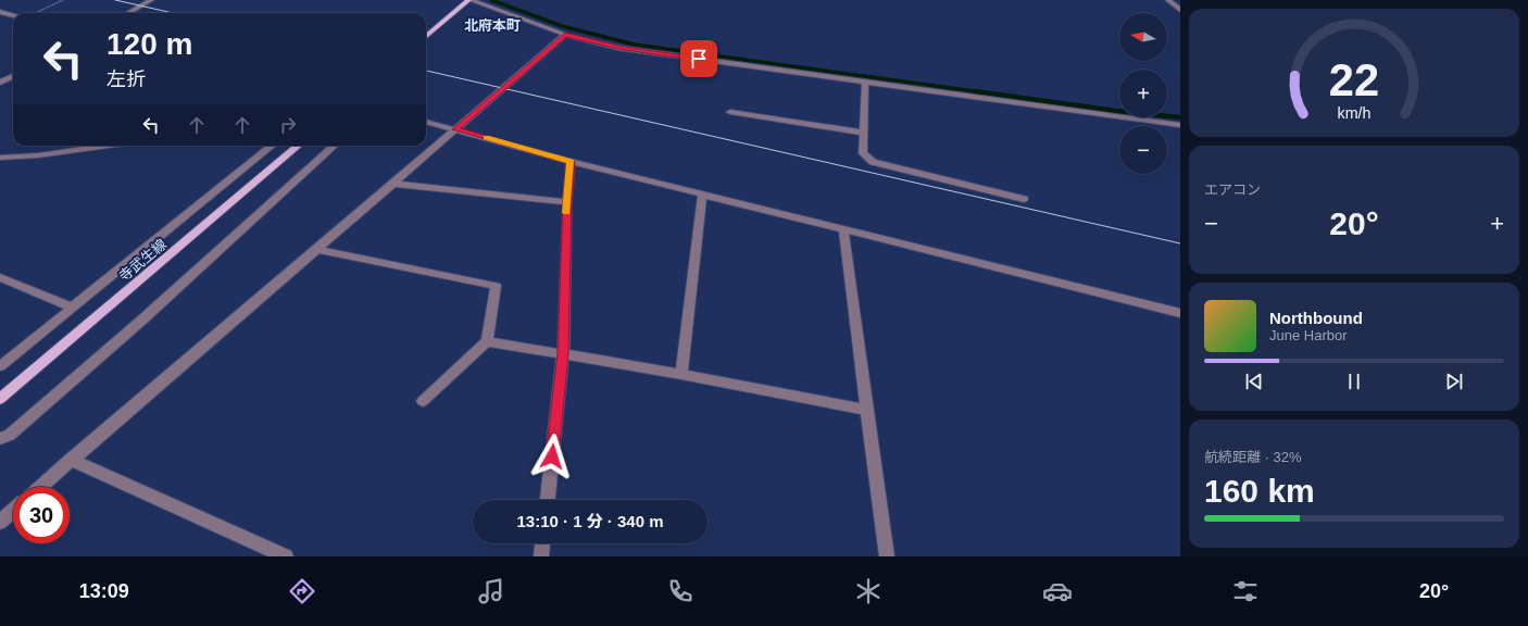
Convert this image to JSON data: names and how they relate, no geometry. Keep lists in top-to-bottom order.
{
  "streets": {
    "main road": ["寺武生線"]
  },
  "districts": ["北府本町"],
  "north": "left",
  "page": {
    "map_buttons": ["+", "−"],
    "turn": ["120 m", "左折"],
    "tile": [
      "エアコン",
      ["航続距離 · 32%", "160 km"]
    ],
    "heat": ["−", "20°", "+"],
    "song": ["Northbound", "June Harbor"],
    "limit": "30",
    "trip": "13:10 · 1 分 · 340 m",
    "tabs": ["13:09", "20°"],
    "gauge": ["22", "km/h"]
  }
}
